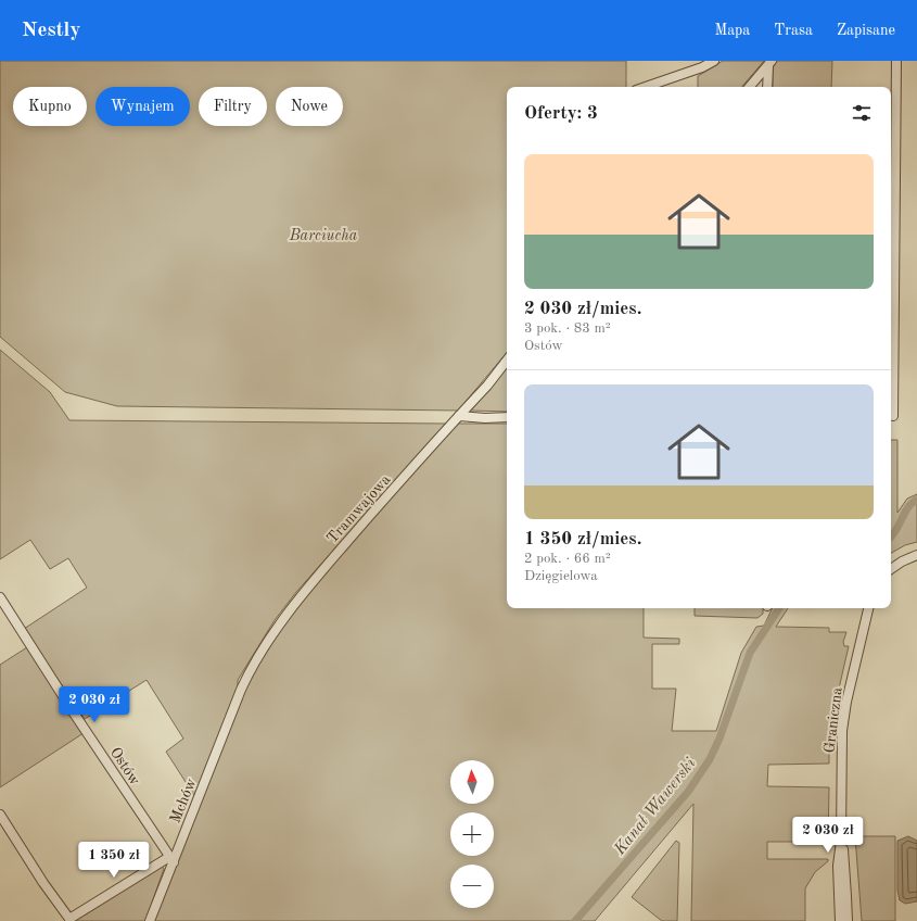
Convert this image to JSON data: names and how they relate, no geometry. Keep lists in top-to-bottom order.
{
  "streets": {
    "street": [
      "Tramwajowa",
      "Graniczna",
      "Ostów",
      "Mchów"
    ]
  },
  "crossings": [
    ["Tramwajowa", "Mchów"],
    ["Ostów", "Mchów"]
  ],
  "water": ["Kanał Wawerski"],
  "parks": ["Barciucha"],
  "north": "top",
  "page": {
    "header": "Nestly",
    "nav": ["Mapa", "Trasa", "Zapisane"],
    "chip": [
      "Kupno",
      "Wynajem",
      "Filtry",
      "Nowe"
    ],
    "heading": "Oferty: 3",
    "list": [
      {
        "name": "2 030 zł/mies.",
        "note": "3 pok. · 83 m² · Ostów"
      },
      {
        "name": "1 350 zł/mies.",
        "note": "2 pok. · 66 m² · Dzięgielowa"
      }
    ],
    "price": ["2 030 zł", "2 030 zł", "1 350 zł"],
    "map_buttons": ["+", "−"]
  }
}
